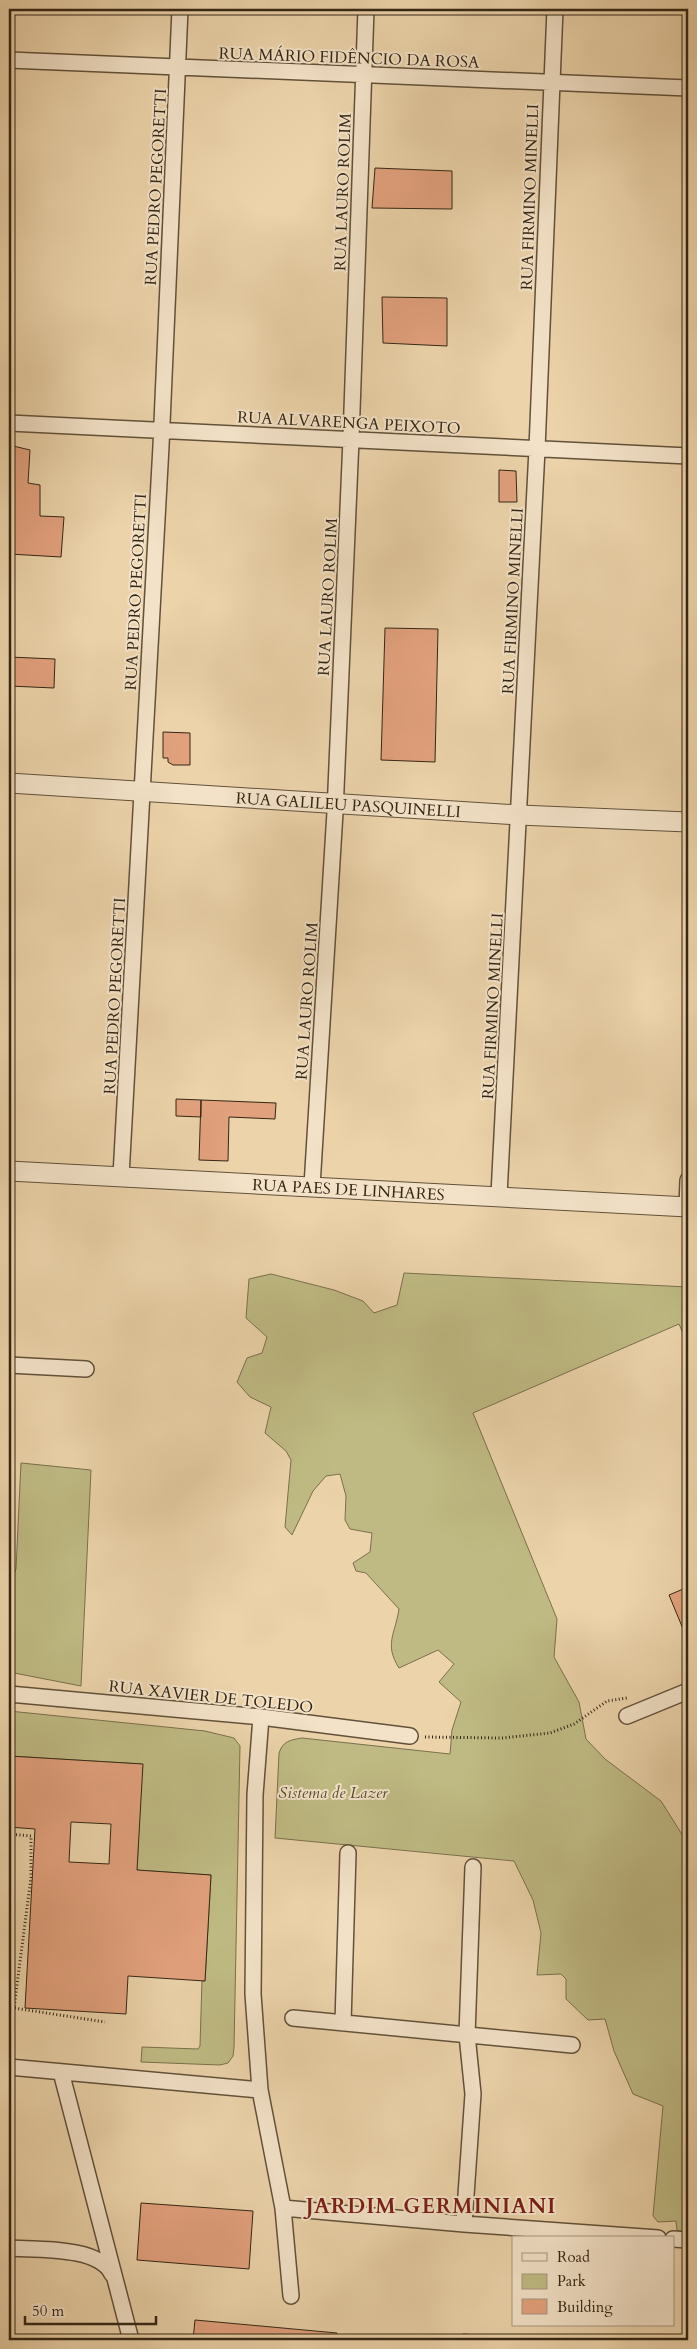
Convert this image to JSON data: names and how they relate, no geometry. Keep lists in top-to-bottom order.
{
  "streets": {
    "street": [
      "RUA MÁRIO FIDÊNCIO DA ROSA",
      "RUA PEDRO PEGORETTI",
      "RUA LAURO ROLIM",
      "RUA FIRMINO MINELLI",
      "RUA ALVARENGA PEIXOTO",
      "RUA GALILEU PASQUINELLI",
      "RUA PAES DE LINHARES",
      "RUA XAVIER DE TOLEDO"
    ]
  },
  "crossings": [
    ["RUA MÁRIO FIDÊNCIO DA ROSA", "RUA PEDRO PEGORETTI"],
    ["RUA MÁRIO FIDÊNCIO DA ROSA", "RUA LAURO ROLIM"],
    ["RUA MÁRIO FIDÊNCIO DA ROSA", "RUA FIRMINO MINELLI"],
    ["RUA PEDRO PEGORETTI", "RUA ALVARENGA PEIXOTO"],
    ["RUA PEDRO PEGORETTI", "RUA GALILEU PASQUINELLI"],
    ["RUA PEDRO PEGORETTI", "RUA PAES DE LINHARES"],
    ["RUA LAURO ROLIM", "RUA ALVARENGA PEIXOTO"],
    ["RUA LAURO ROLIM", "RUA GALILEU PASQUINELLI"],
    ["RUA LAURO ROLIM", "RUA PAES DE LINHARES"],
    ["RUA FIRMINO MINELLI", "RUA ALVARENGA PEIXOTO"],
    ["RUA FIRMINO MINELLI", "RUA GALILEU PASQUINELLI"],
    ["RUA FIRMINO MINELLI", "RUA PAES DE LINHARES"]
  ],
  "districts": ["JARDIM GERMINIANI"],
  "parks": ["Sistema de Lazer"],
  "legend": ["Road", "Park", "Building"],
  "scale_bar": "50 m"
}
